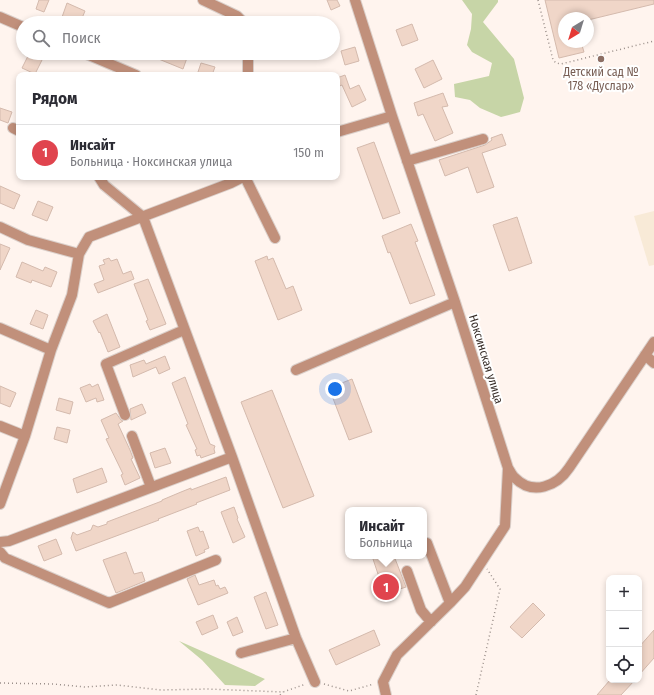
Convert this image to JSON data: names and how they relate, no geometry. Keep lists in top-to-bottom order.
{
  "streets": {
    "street": ["Ноксинская улица"]
  },
  "places": ["Детский сад № 178 «Дуслар»"],
  "north": "bottom left",
  "page": {
    "search": "Поиск",
    "heading": "Рядом",
    "list": [
      {
        "mark": "1",
        "name": "Инсайт",
        "note": "Больница · Ноксинская улица",
        "value": "150 m"
      }
    ],
    "popup": ["Инсайт", "Больница"],
    "pins": "1",
    "map_buttons": ["+", "−"]
  }
}
